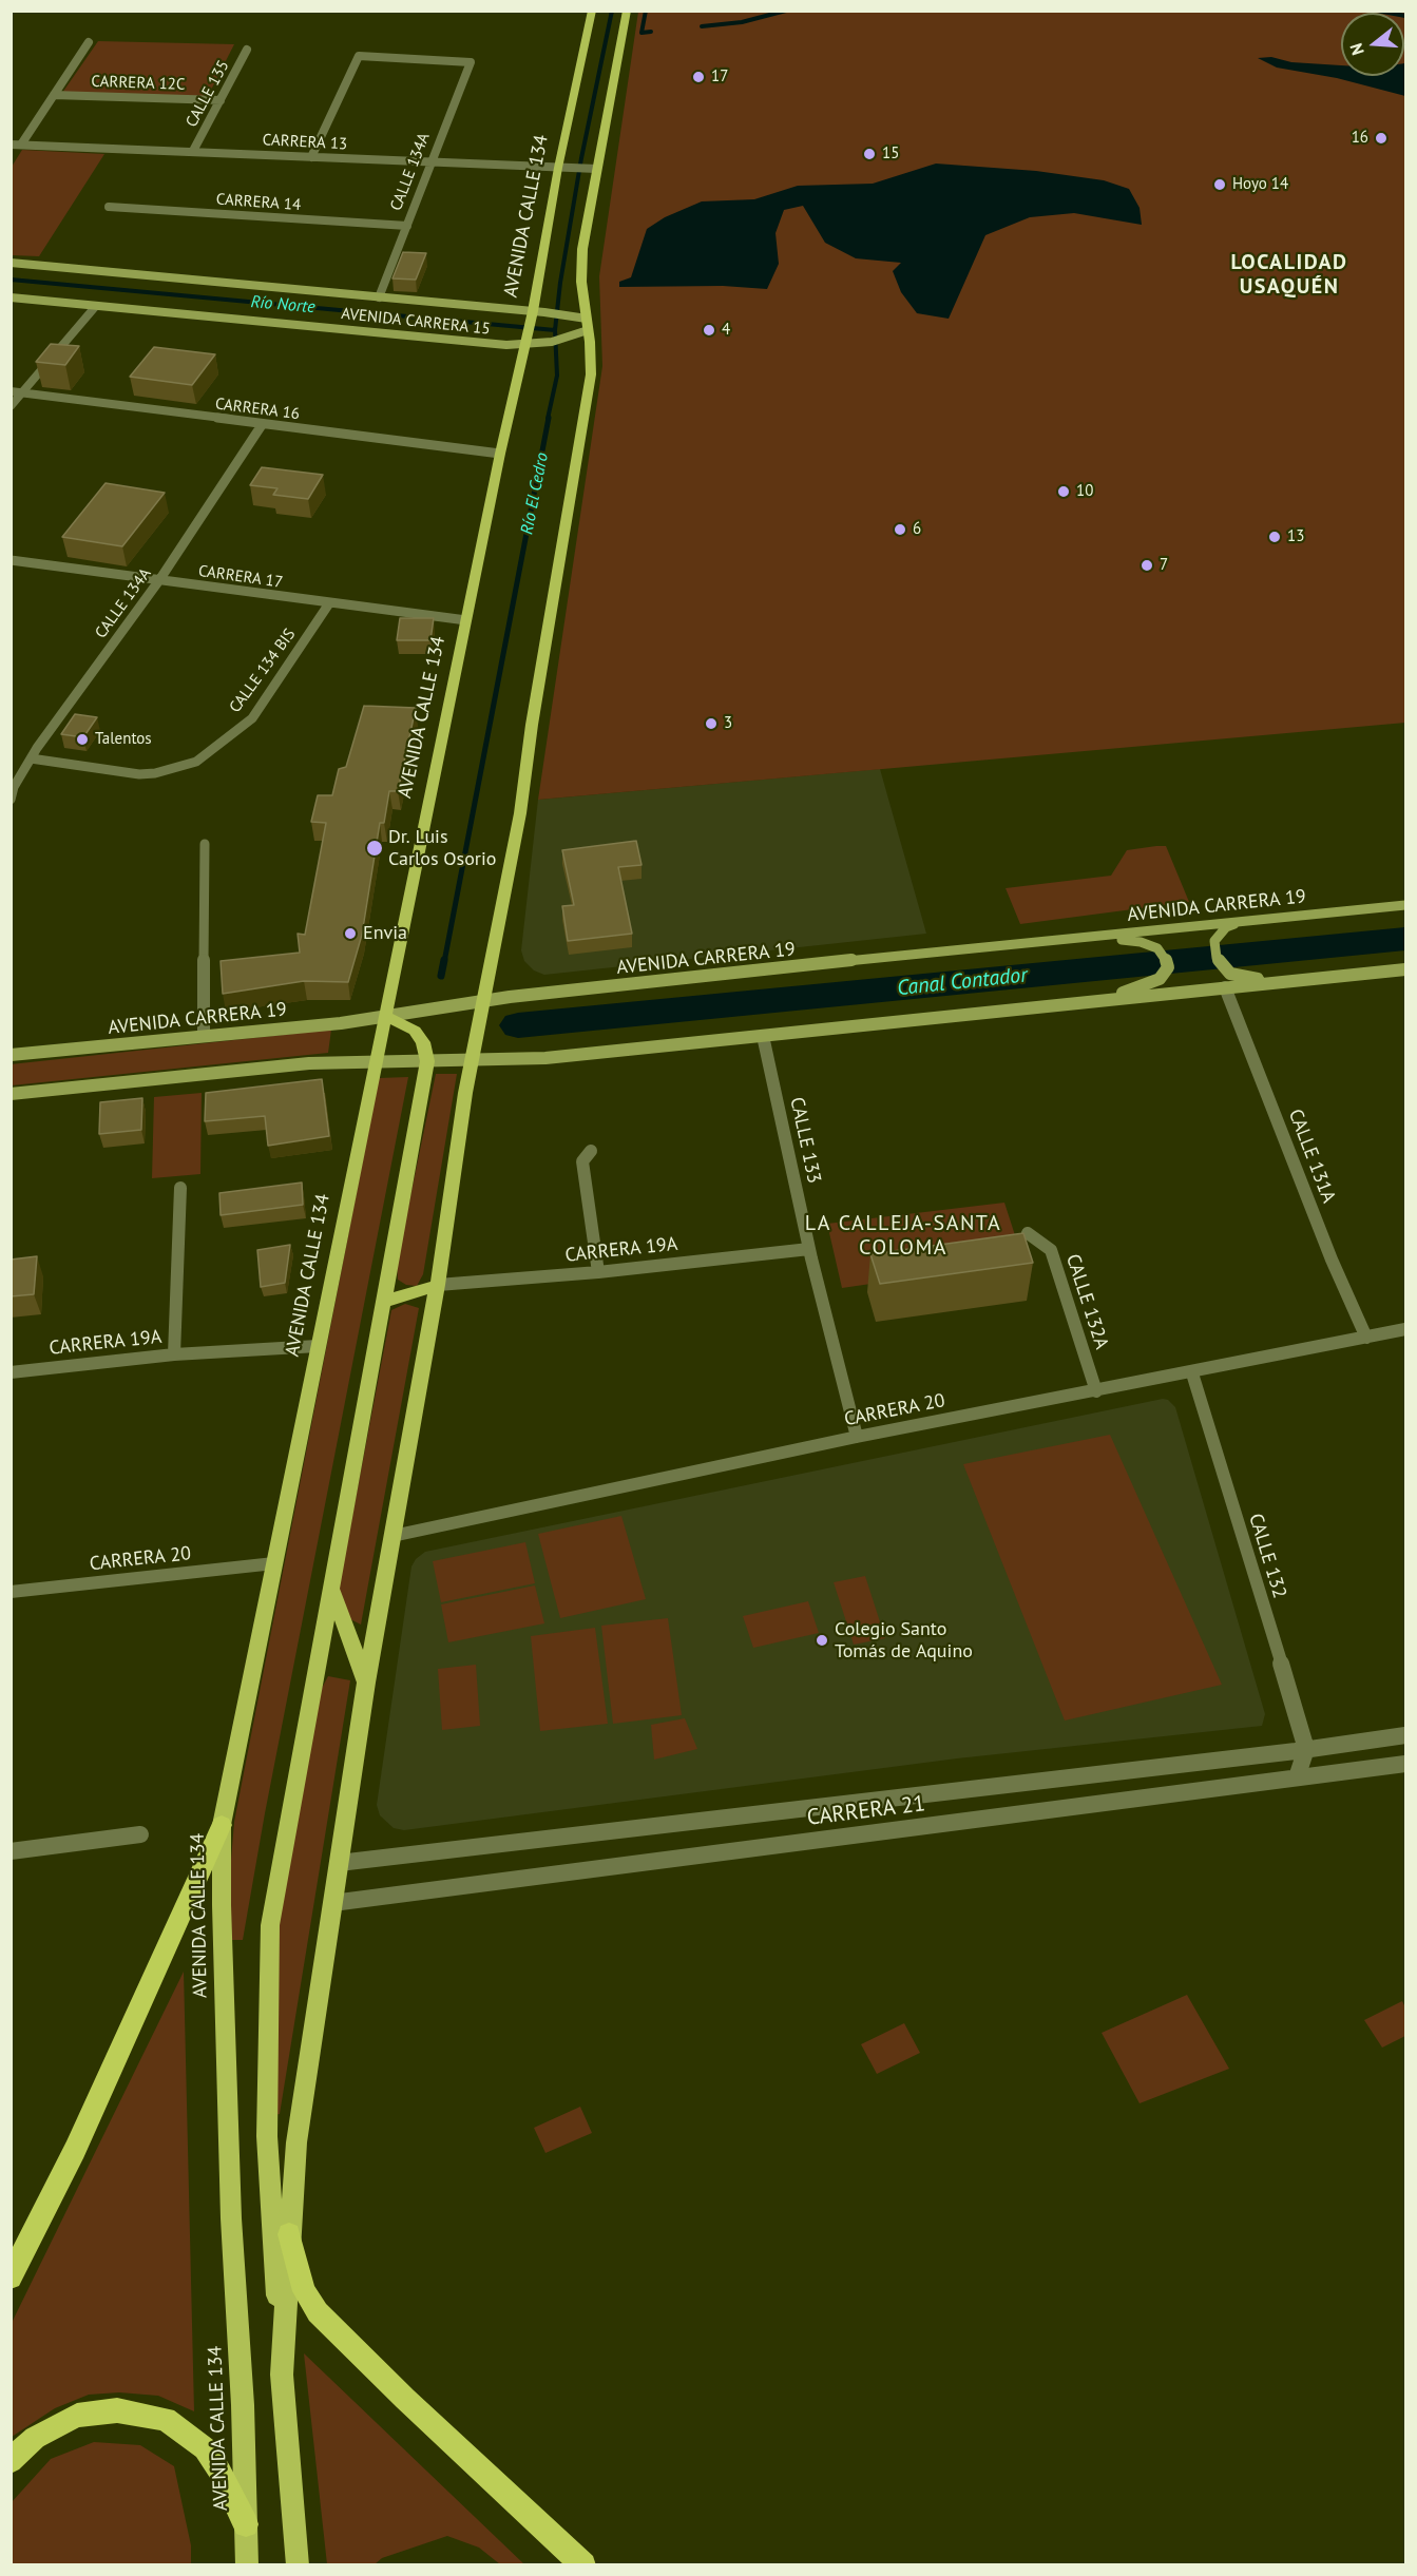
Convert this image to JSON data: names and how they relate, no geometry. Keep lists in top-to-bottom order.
{
  "streets": {
    "main road": ["AVENIDA CALLE 134", "AVENIDA CARRERA 15", "AVENIDA CARRERA 19"],
    "street": [
      "CARRERA 12C",
      "CALLE 135",
      "CARRERA 13",
      "CALLE 134A",
      "CARRERA 14",
      "CARRERA 16",
      "CARRERA 17",
      "CALLE 134 BIS",
      "CALLE 133",
      "CALLE 131A",
      "CARRERA 19A",
      "CALLE 132A",
      "CARRERA 20",
      "CALLE 132",
      "CARRERA 21"
    ]
  },
  "crossings": [
    ["CARRERA 12C", "CALLE 135"],
    ["CALLE 135", "CARRERA 13"],
    ["CARRERA 13", "CALLE 134A"],
    ["CARRERA 13", "AVENIDA CALLE 134"],
    ["CALLE 134A", "CARRERA 14"],
    ["CALLE 134A", "AVENIDA CARRERA 15"],
    ["CALLE 134A", "CARRERA 16"],
    ["CALLE 134A", "CARRERA 17"],
    ["CALLE 134A", "CALLE 134 BIS"],
    ["AVENIDA CALLE 134", "AVENIDA CARRERA 15"],
    ["AVENIDA CALLE 134", "CARRERA 16"],
    ["AVENIDA CALLE 134", "CARRERA 17"],
    ["AVENIDA CALLE 134", "AVENIDA CARRERA 19"],
    ["AVENIDA CALLE 134", "CARRERA 19A"],
    ["AVENIDA CALLE 134", "CARRERA 20"],
    ["CARRERA 17", "CALLE 134 BIS"],
    ["CALLE 133", "CARRERA 19A"],
    ["CALLE 133", "CARRERA 20"],
    ["CALLE 131A", "CARRERA 20"],
    ["CALLE 132A", "CARRERA 20"],
    ["CARRERA 20", "CALLE 132"],
    ["CALLE 132", "CARRERA 21"]
  ],
  "districts": ["LOCALIDAD USAQUÉN", "LA CALLEJA-SANTA COLOMA"],
  "water": ["Río Norte", "Río El Cedro", "Canal Contador"],
  "places": [
    "17",
    "16",
    "15",
    "Hoyo 14",
    "4",
    "10",
    "6",
    "13",
    "7",
    "3",
    "Talentos",
    "Dr. Luis Carlos Osorio",
    "Envia",
    "Colegio Santo Tomás de Aquino"
  ],
  "north": "left"
}
